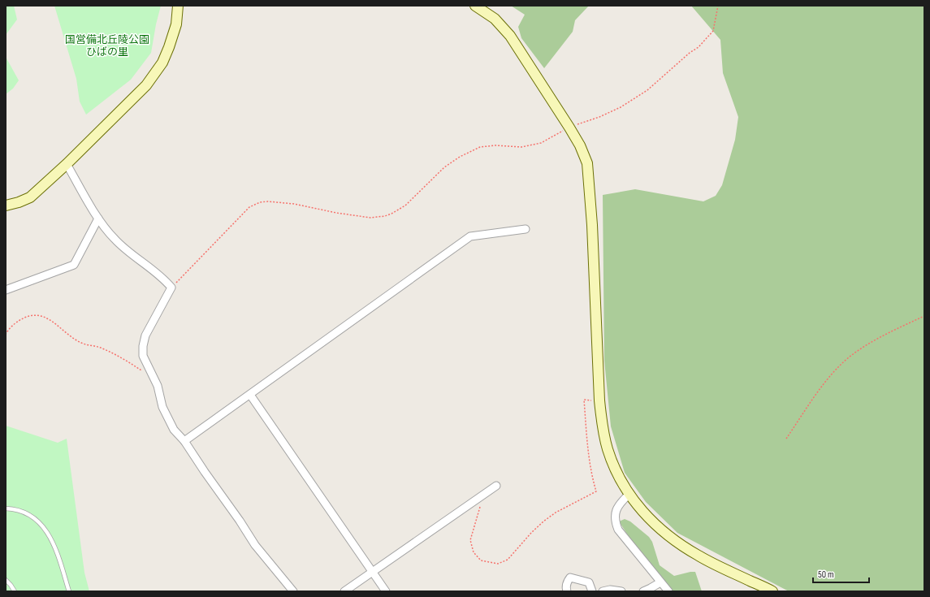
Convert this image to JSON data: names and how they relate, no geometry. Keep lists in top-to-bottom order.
{
  "parks": ["国営備北丘陵公園 ひばの里"],
  "scale_bar": "50 m"
}
